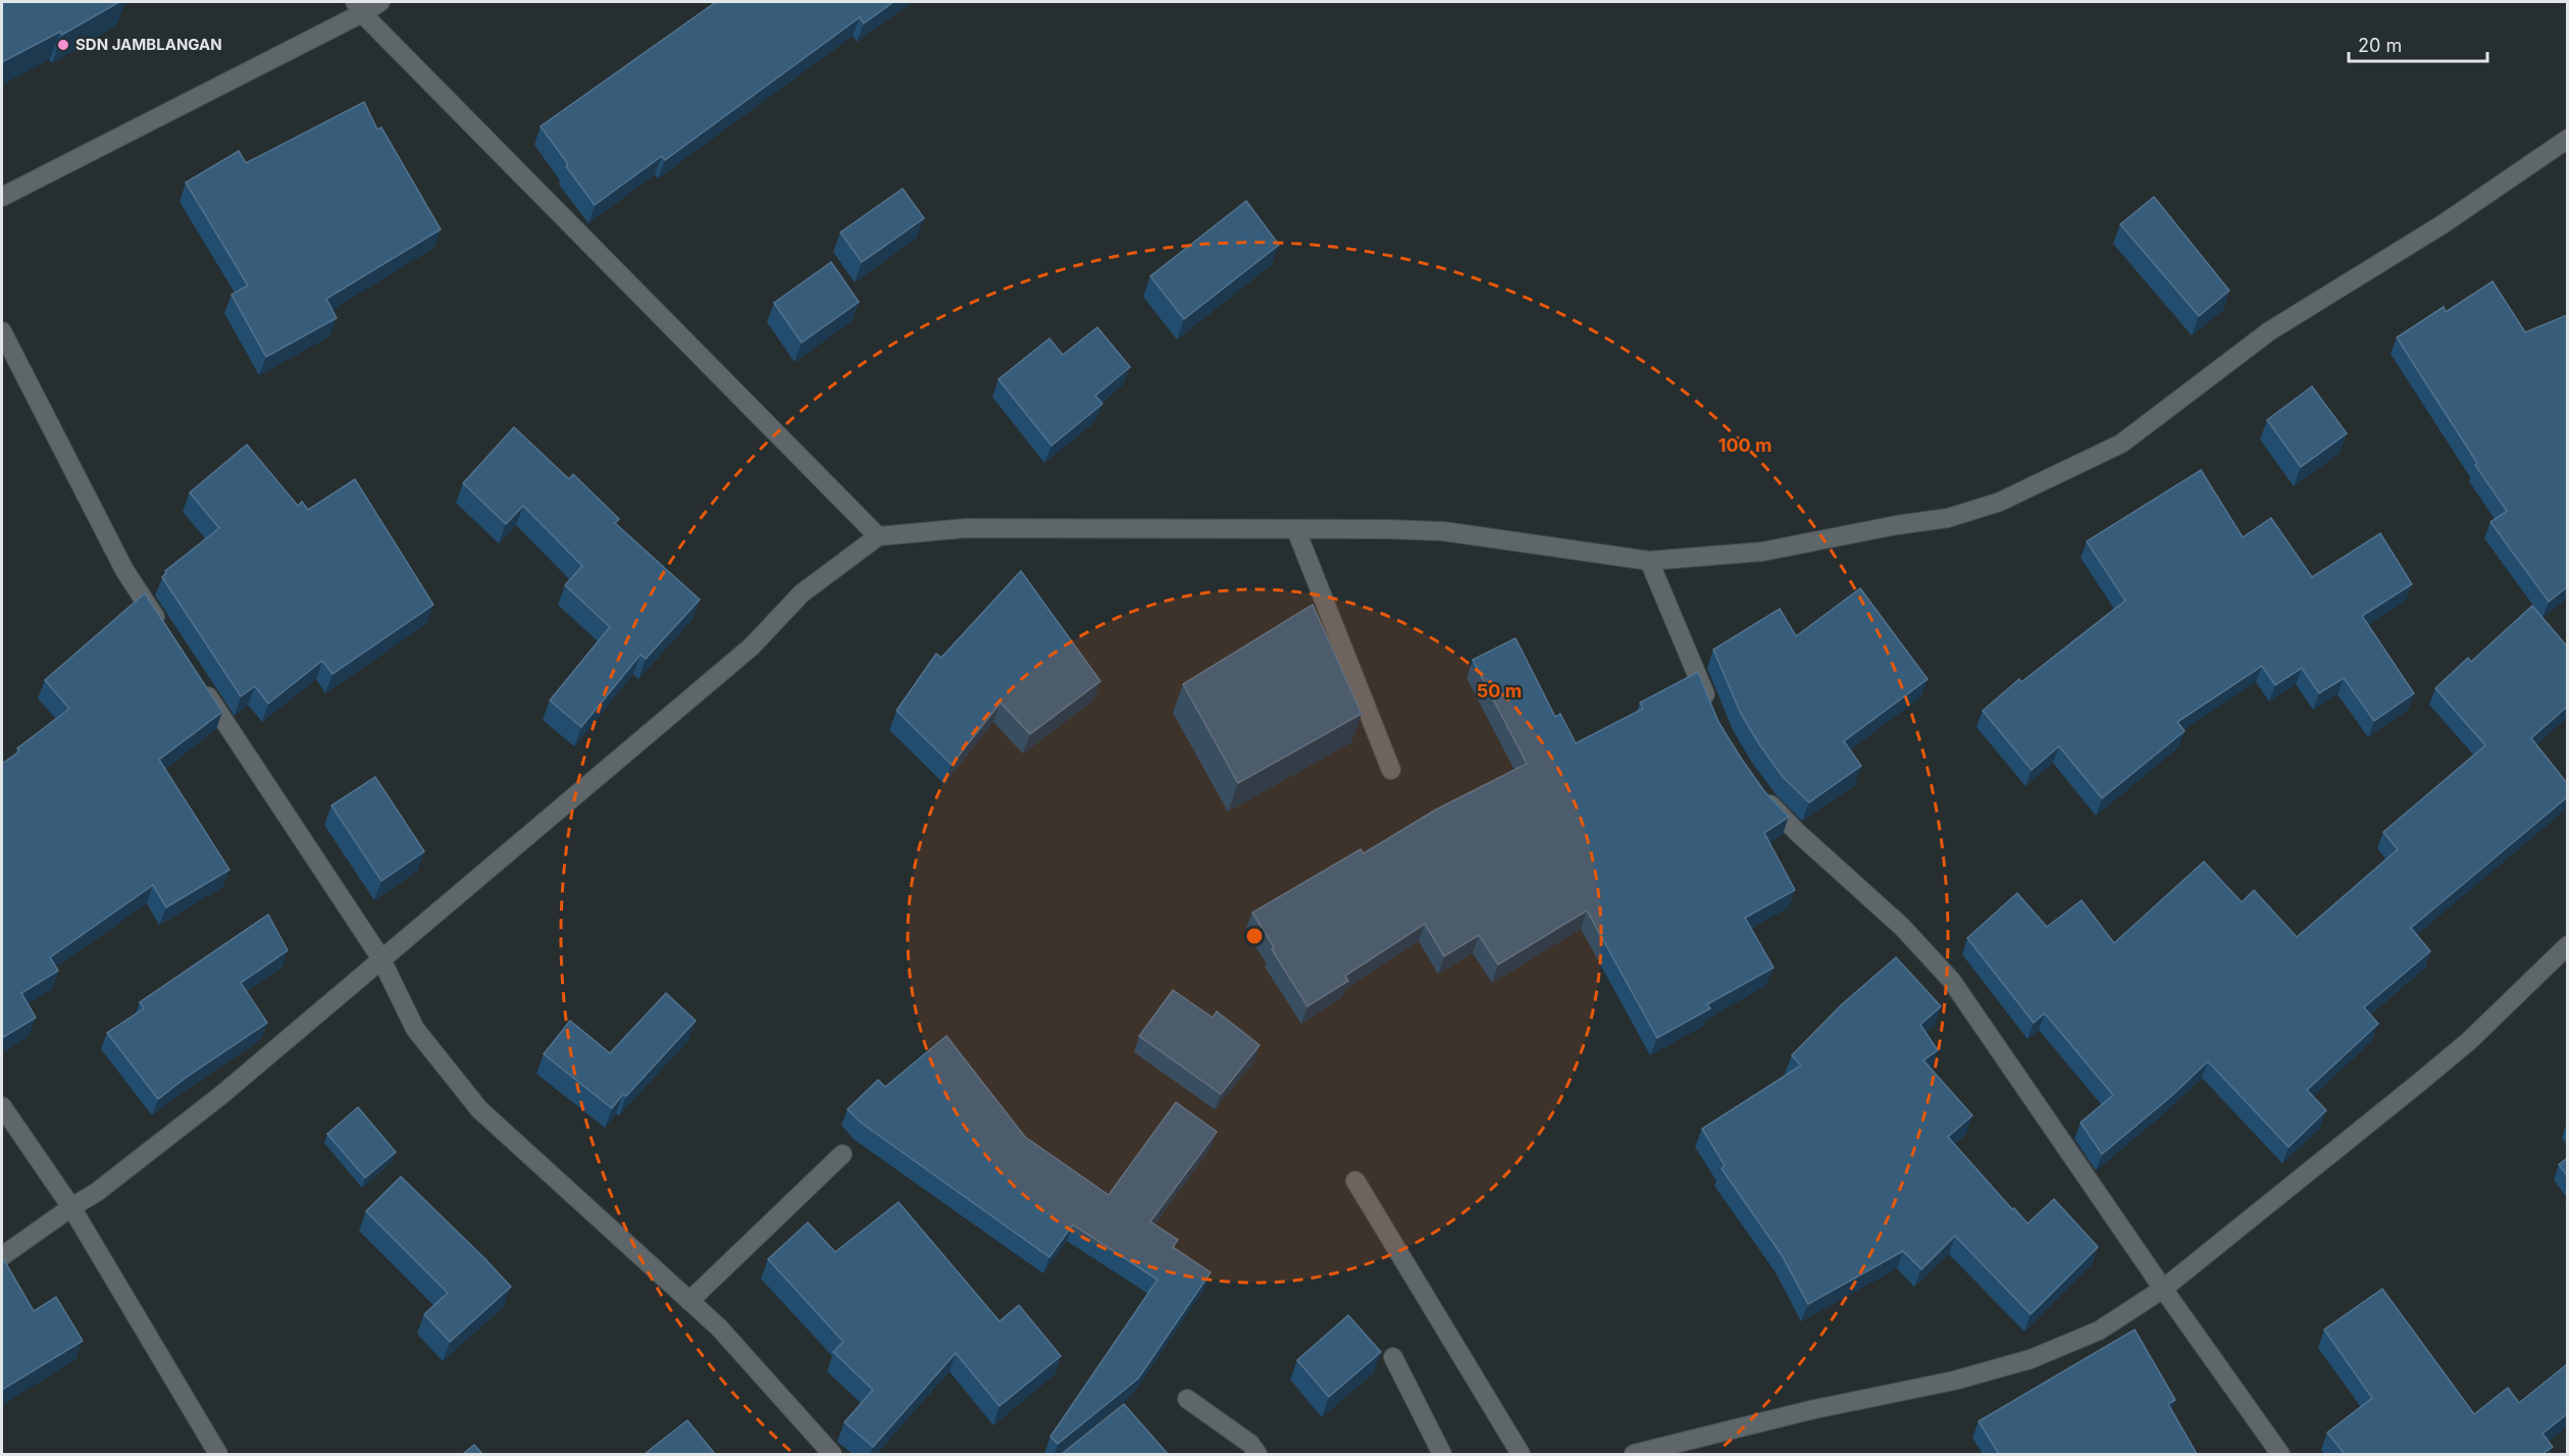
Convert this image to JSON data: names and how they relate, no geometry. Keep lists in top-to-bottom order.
{
  "places": ["SDN JAMBLANGAN"],
  "scale_bar": "20 m",
  "rings": ["100 m", "50 m"]
}
